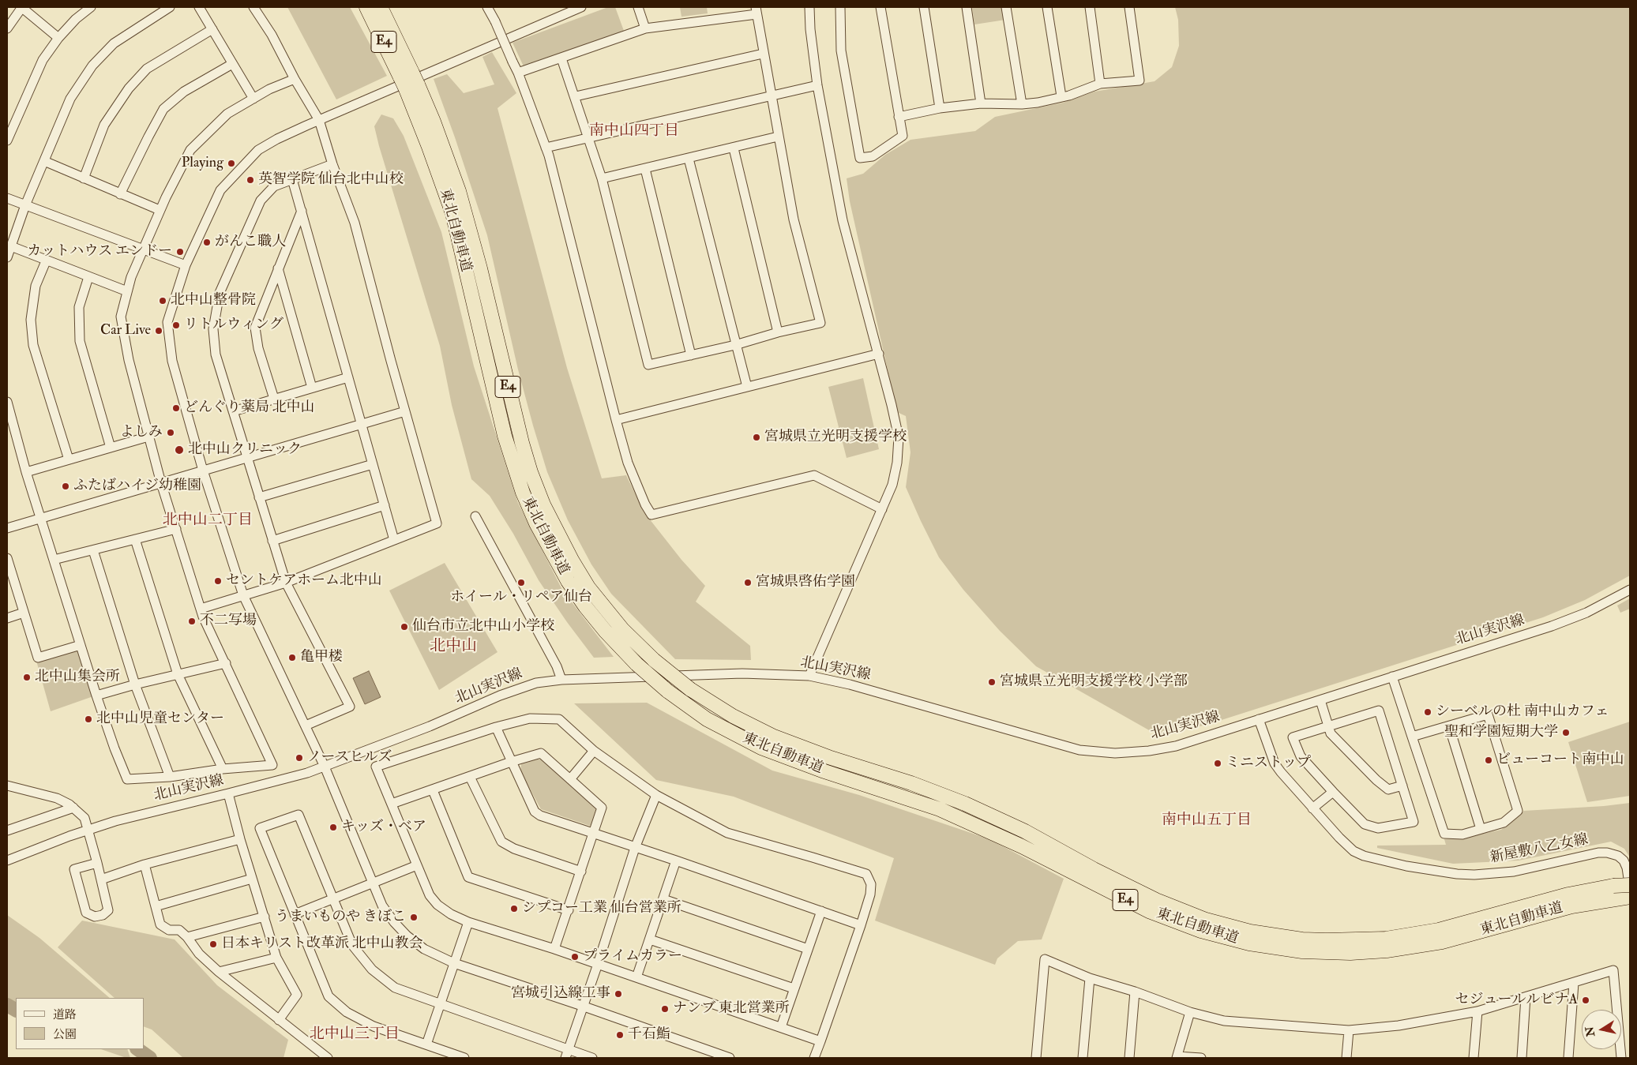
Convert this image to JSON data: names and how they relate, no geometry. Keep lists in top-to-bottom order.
{
  "streets": {
    "highway": ["E4", "東北自動車道"],
    "street": ["北山実沢線", "新屋敷八乙女線"]
  },
  "crossings": [
    ["東北自動車道", "新屋敷八乙女線"],
    ["北山実沢線", "新屋敷八乙女線"]
  ],
  "districts": [
    "南中山四丁目",
    "北中山二丁目",
    "北中山",
    "南中山五丁目",
    "北中山三丁目"
  ],
  "places": [
    "Playing",
    "英智学院 仙台北中山校",
    "がんこ職人",
    "カットハウス エンドー",
    "北中山整骨院",
    "リトルウィング",
    "Car Live",
    "どんぐり薬局 北中山",
    "よしみ",
    "宮城県立光明支援学校",
    "北中山クリニック",
    "ふたばハイジ幼稚園",
    "セントケアホーム北中山",
    "ホイール・リペア仙台",
    "宮城県啓佑学園",
    "不二写場",
    "仙台市立北中山小学校",
    "亀甲楼",
    "北中山集会所",
    "宮城県立光明支援学校 小学部",
    "シーベルの杜 南中山カフェ",
    "北中山児童センター",
    "聖和学園短期大学",
    "ノースヒルズ",
    "ビューコート南中山",
    "ミニストップ",
    "キッズ・ベア",
    "シプコー工業 仙台営業所",
    "うまいものや きぼこ",
    "日本キリスト改革派 北中山教会",
    "プライムカラー",
    "宮城引込線工事",
    "セジュールルビナA",
    "ナンブ 東北営業所",
    "千石鮨"
  ],
  "legend": ["道路", "公園"],
  "north": "left"
}
